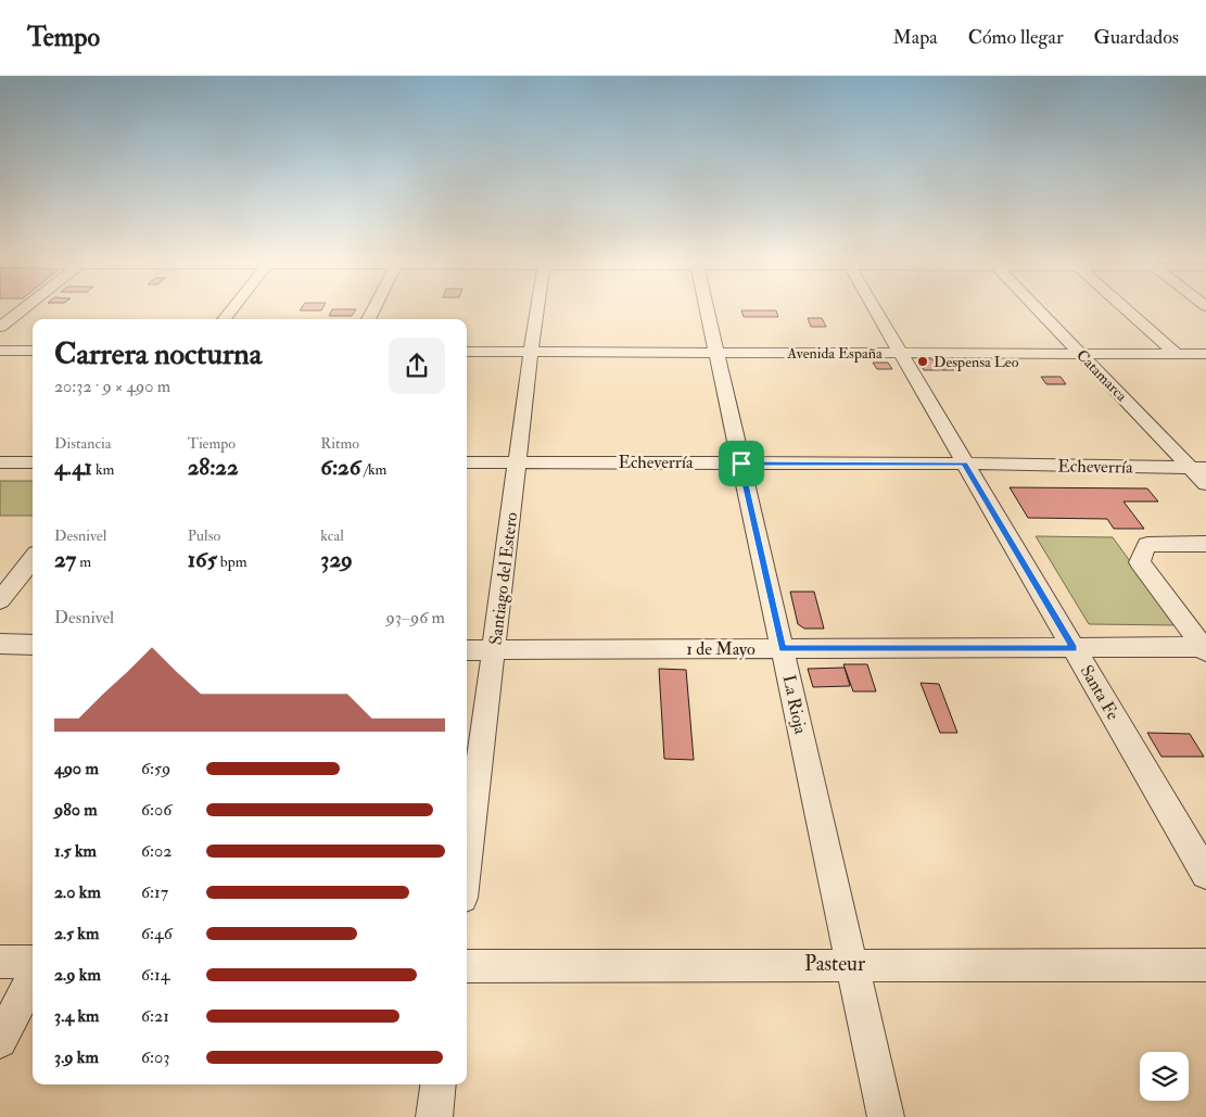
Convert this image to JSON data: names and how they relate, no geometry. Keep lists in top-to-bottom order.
{
  "streets": {
    "street": [
      "Avenida España",
      "Catamarca",
      "Echeverría",
      "Santiago del Estero",
      "1 de Mayo",
      "Santa Fe",
      "La Rioja",
      "Pasteur"
    ]
  },
  "crossings": [
    ["Avenida España", "Catamarca"],
    ["Avenida España", "Santiago del Estero"],
    ["Avenida España", "Santa Fe"],
    ["Avenida España", "La Rioja"],
    ["Catamarca", "Echeverría"],
    ["Echeverría", "Santiago del Estero"],
    ["Echeverría", "Santa Fe"],
    ["Echeverría", "La Rioja"],
    ["Santiago del Estero", "1 de Mayo"],
    ["1 de Mayo", "Santa Fe"],
    ["1 de Mayo", "La Rioja"],
    ["La Rioja", "Pasteur"]
  ],
  "places": ["Despensa Leo"],
  "page": {
    "header": "Tempo",
    "nav": ["Mapa", "Cómo llegar", "Guardados"],
    "heading": ["Carrera nocturna", "20:32 · 9 × 490 m"],
    "stats": [
      ["Distancia", "4.41 km"],
      ["Tiempo", "28:22"],
      ["Ritmo", "6:26 /km"],
      ["Desnivel", "27 m"],
      ["Pulso", "165 bpm"],
      ["kcal", "329"]
    ],
    "chart": ["Desnivel", "93–96 m"],
    "list": [
      {
        "name": "490 m",
        "note": "6:59"
      },
      {
        "name": "980 m",
        "note": "6:06"
      },
      {
        "name": "1.5 km",
        "note": "6:02"
      },
      {
        "name": "2.0 km",
        "note": "6:17"
      },
      {
        "name": "2.5 km",
        "note": "6:46"
      },
      {
        "name": "2.9 km",
        "note": "6:14"
      },
      {
        "name": "3.4 km",
        "note": "6:21"
      },
      {
        "name": "3.9 km",
        "note": "6:03"
      }
    ]
  }
}
